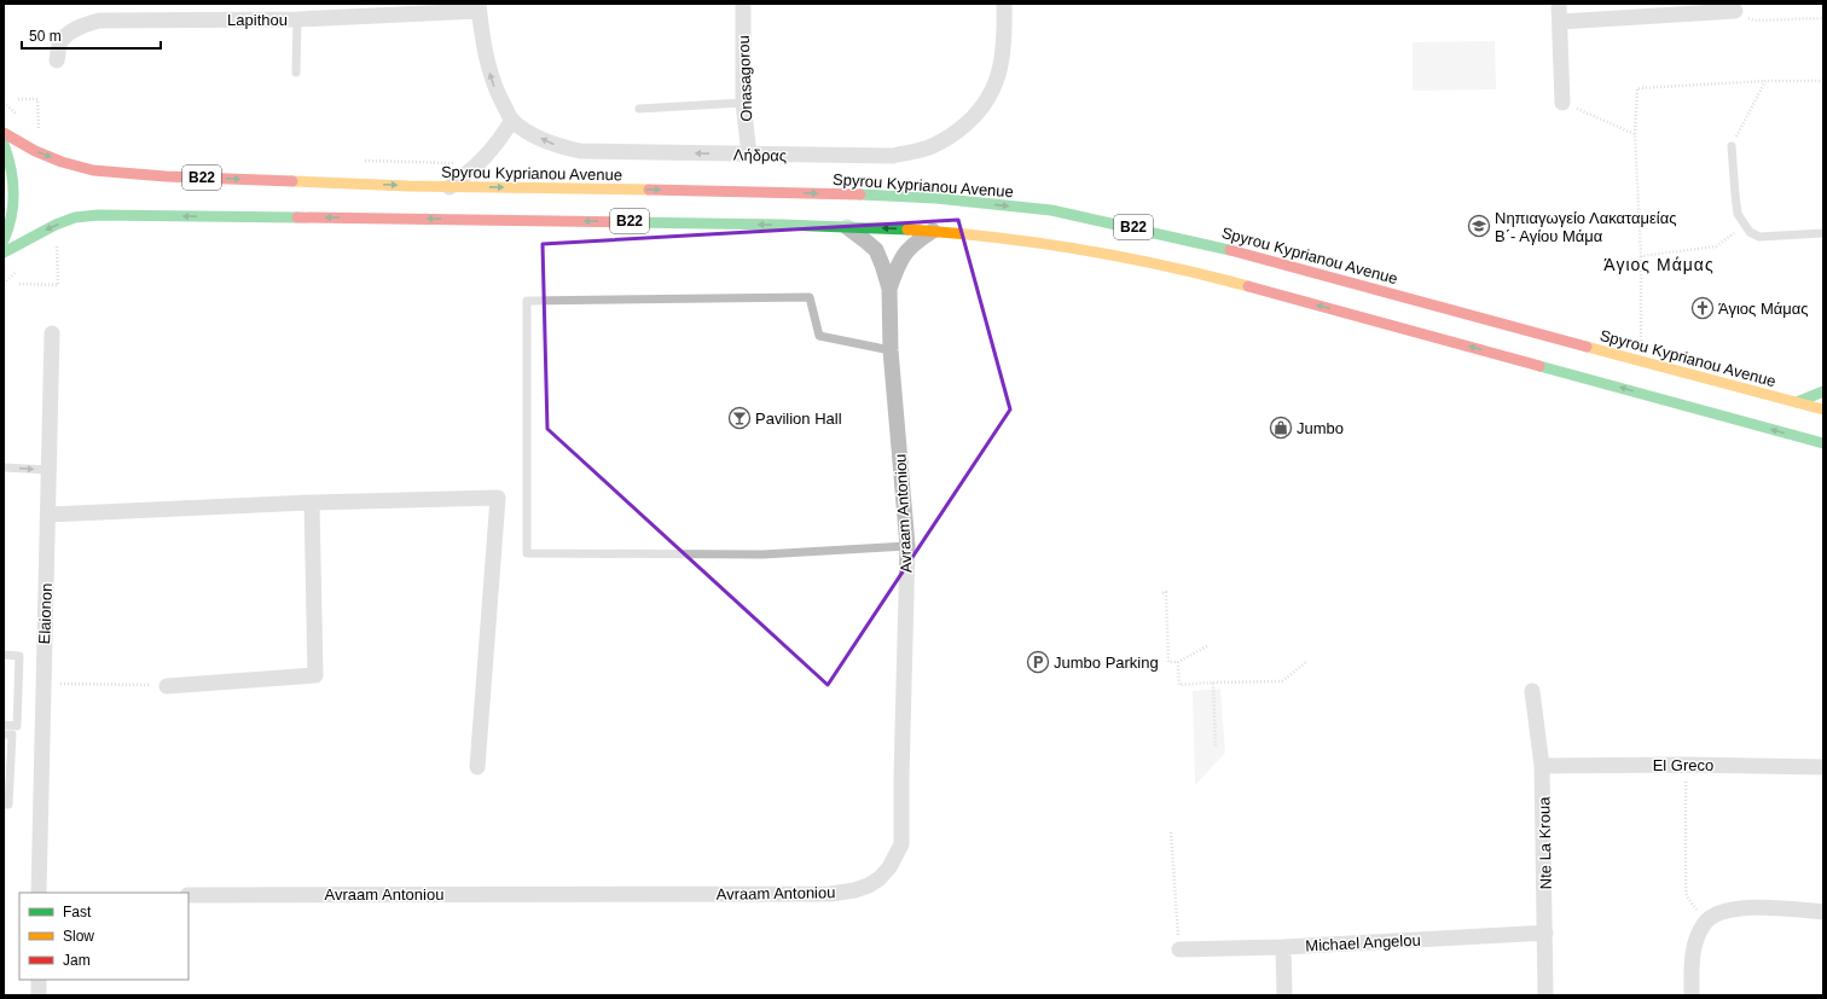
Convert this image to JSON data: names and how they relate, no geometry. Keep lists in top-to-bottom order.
{
  "streets": {
    "main road": ["Spyrou Kyprianou Avenue", "B22"],
    "street": [
      "Lapithou",
      "Onasagorou",
      "Λήδρας",
      "Avraam Antoniou",
      "Elaionon",
      "El Greco",
      "Nte La Kroua",
      "Michael Angelou"
    ]
  },
  "crossings": [
    ["Lapithou", "Λήδρας"],
    ["Onasagorou", "Λήδρας"],
    ["El Greco", "Nte La Kroua"],
    ["Nte La Kroua", "Michael Angelou"]
  ],
  "one_way": ["Λήδρας"],
  "districts": ["Άγιος Μάμας"],
  "places": {
    "school or university": ["Νηπιαγωγείο Λακαταμείας Β΄- Αγίου Μάμα"],
    "church": ["Άγιος Μάμας"],
    "bar": ["Pavilion Hall"],
    "shop": ["Jumbo"],
    "parking": ["Jumbo Parking"]
  },
  "legend": ["Fast", "Slow", "Jam"],
  "scale_bar": "50 m"
}
